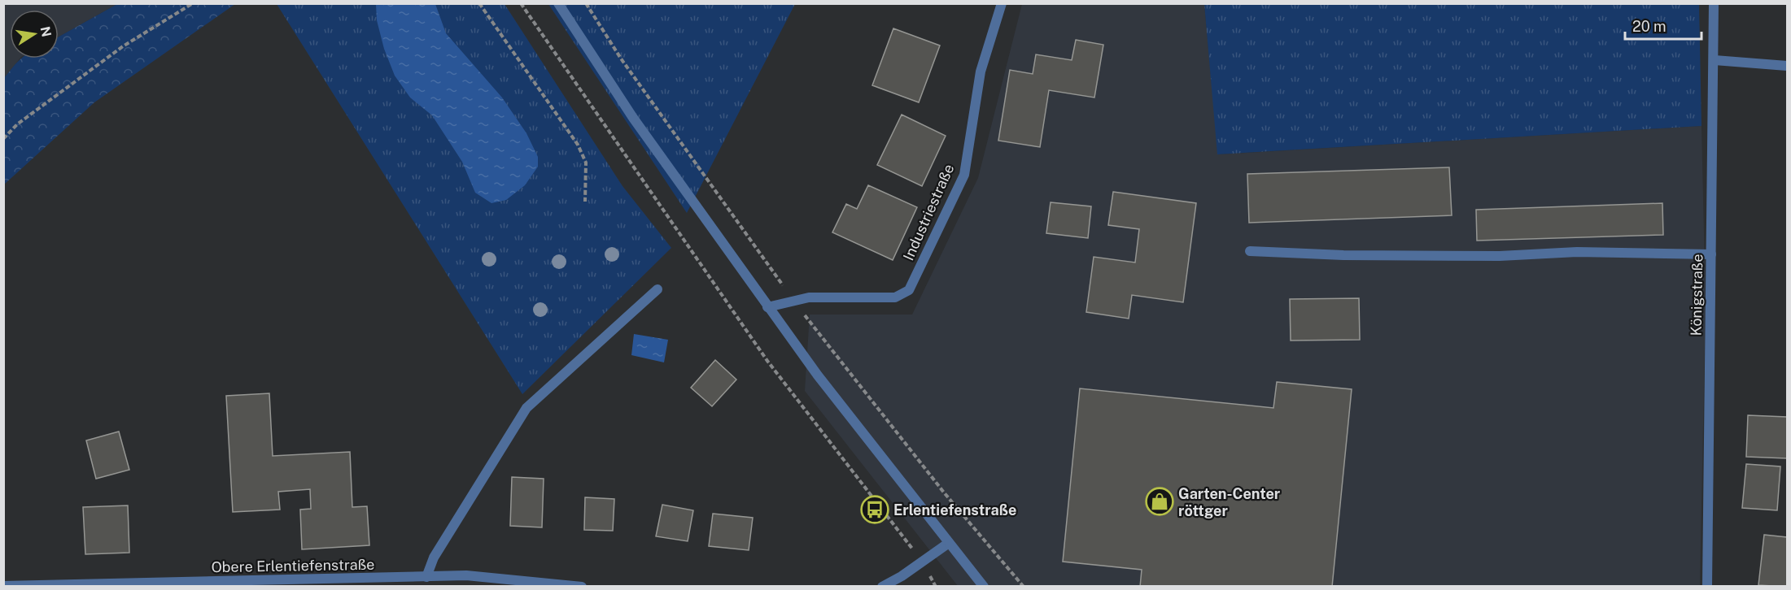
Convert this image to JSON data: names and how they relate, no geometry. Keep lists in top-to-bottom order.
{
  "streets": {
    "street": ["Industriestraße", "Königstraße", "Obere Erlentiefenstraße"]
  },
  "places": {
    "shop": ["Garten-Center röttger"],
    "bus stop": ["Erlentiefenstraße"]
  },
  "scale_bar": "20 m",
  "north": "right"
}
